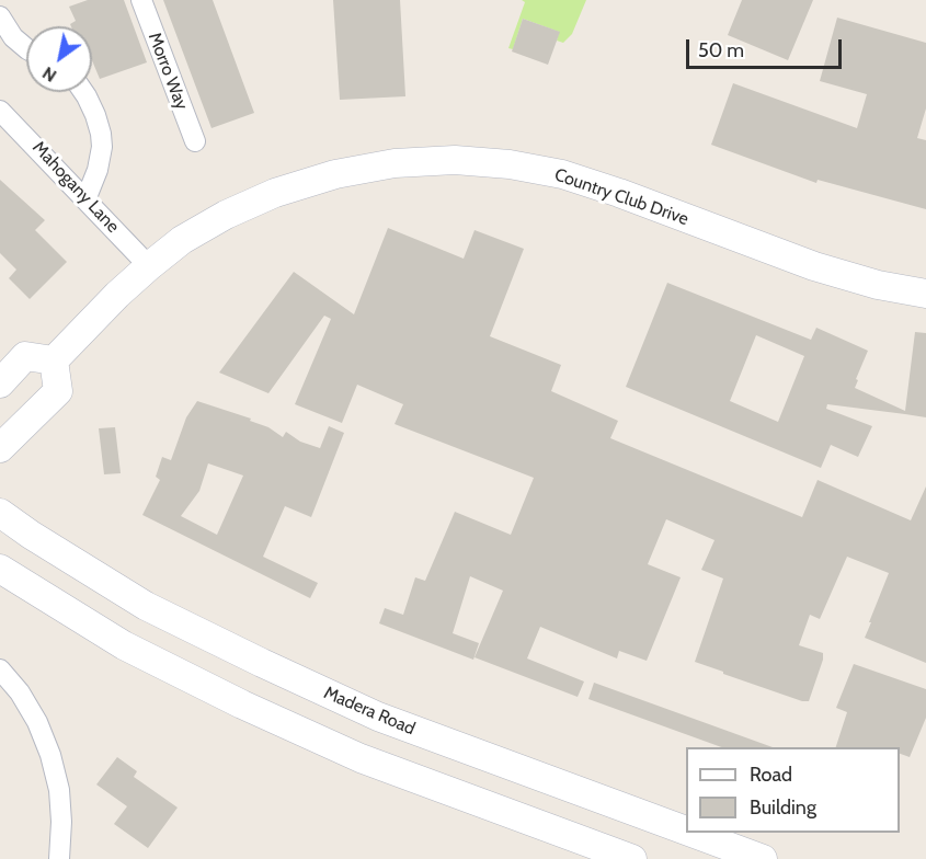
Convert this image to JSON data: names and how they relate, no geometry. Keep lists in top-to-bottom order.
{
  "streets": {
    "main road": ["Country Club Drive", "Madera Road"],
    "street": ["Morro Way", "Mahogany Lane"]
  },
  "crossings": [
    ["Mahogany Lane", "Country Club Drive"]
  ],
  "legend": ["Road", "Building"],
  "scale_bar": "50 m",
  "north": "bottom left"
}
